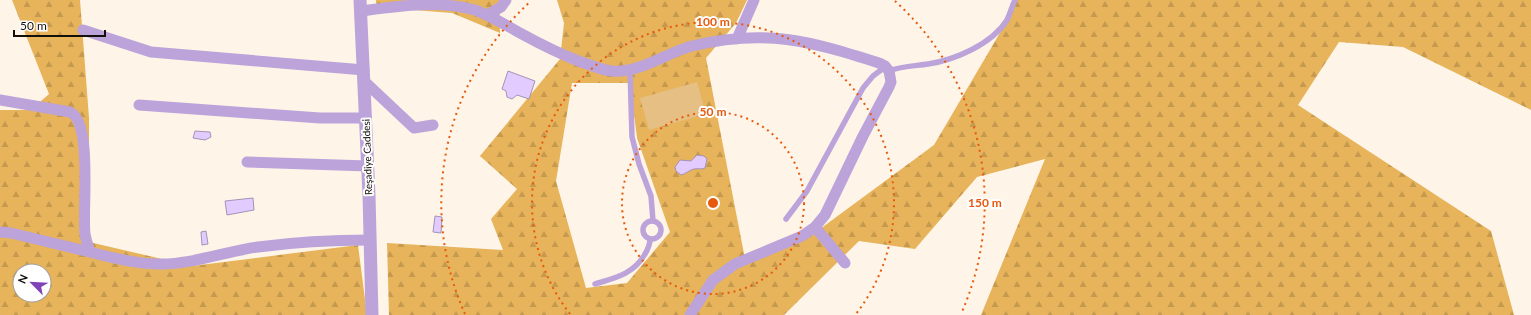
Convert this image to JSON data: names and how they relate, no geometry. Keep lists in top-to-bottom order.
{
  "streets": {
    "street": ["Reşadiye Caddesi"]
  },
  "scale_bar": "50 m",
  "north": "top left",
  "rings": ["100 m", "50 m", "150 m"]
}
